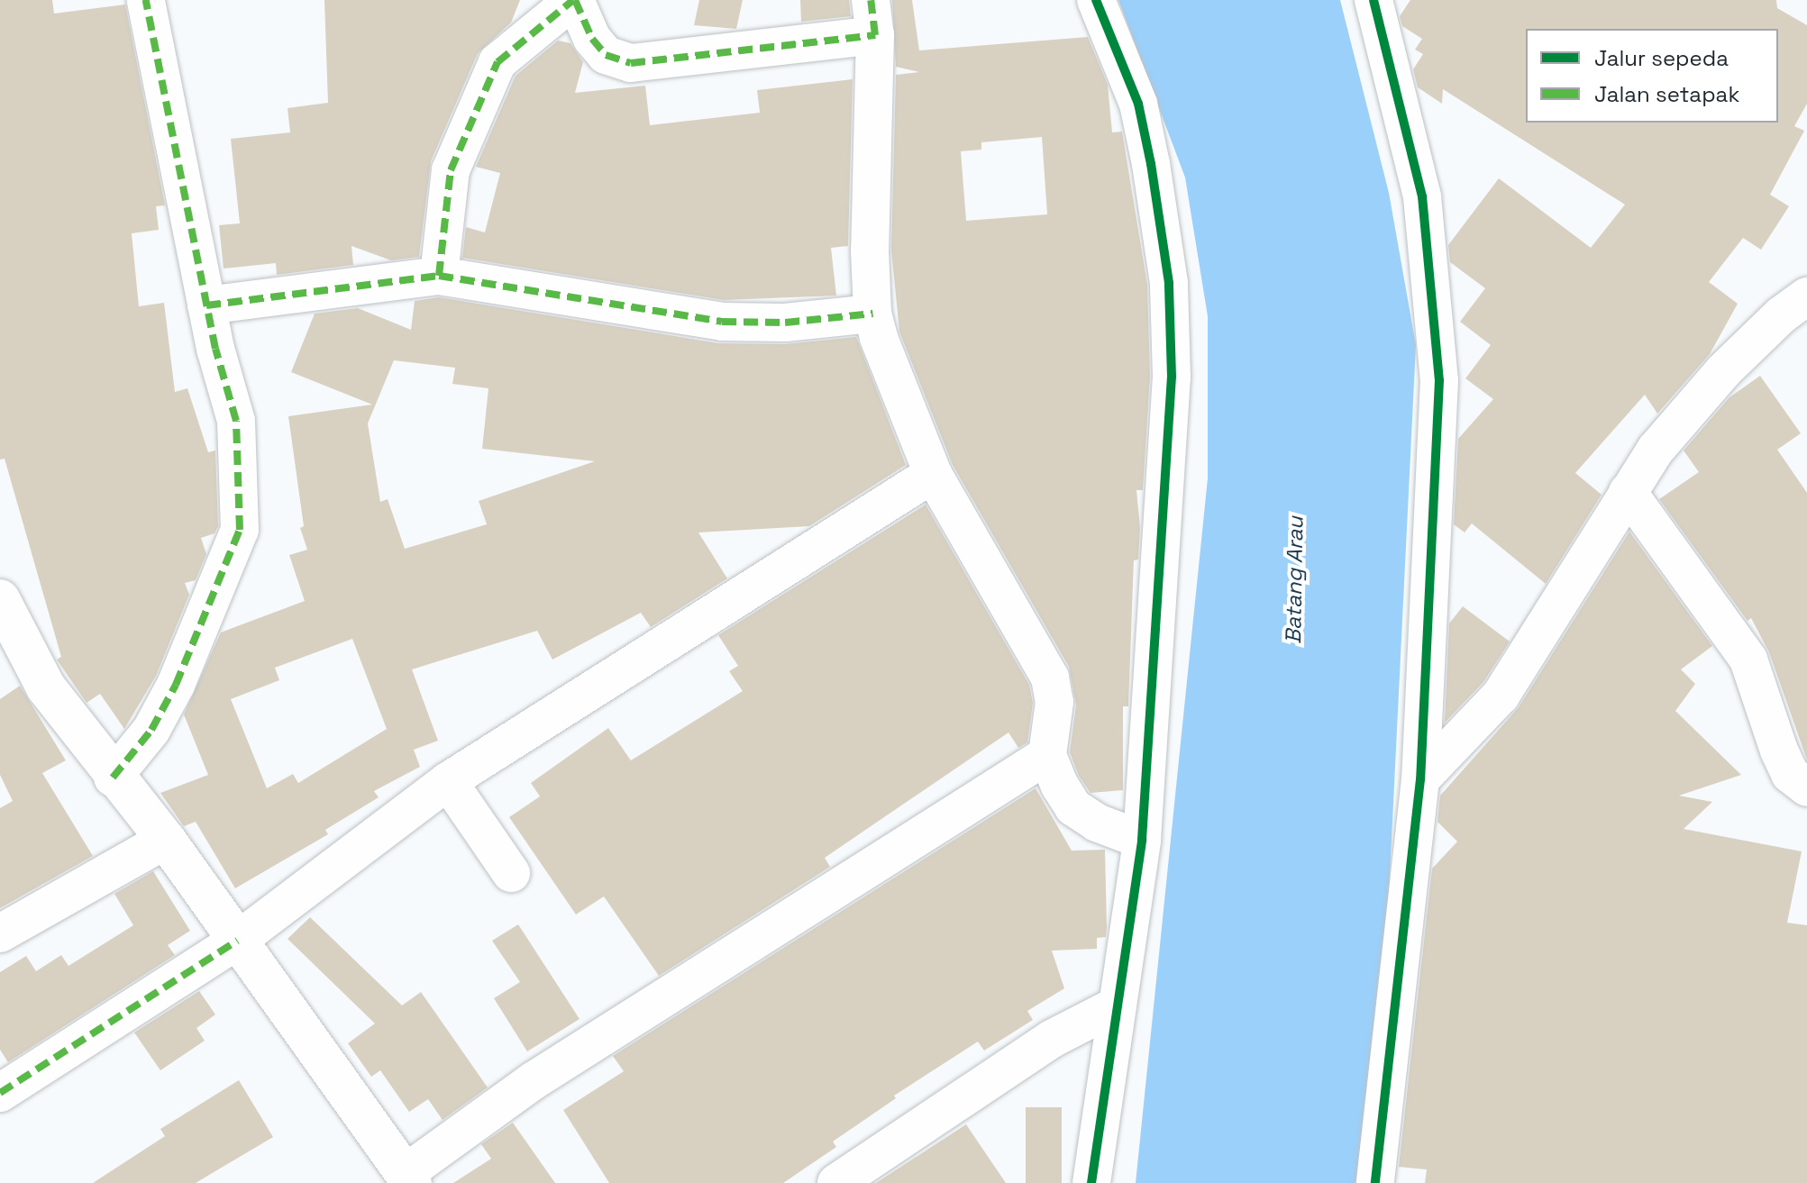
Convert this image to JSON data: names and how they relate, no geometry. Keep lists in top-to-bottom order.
{
  "water": ["Batang Arau"],
  "legend": ["Jalur sepeda", "Jalan setapak"]
}
